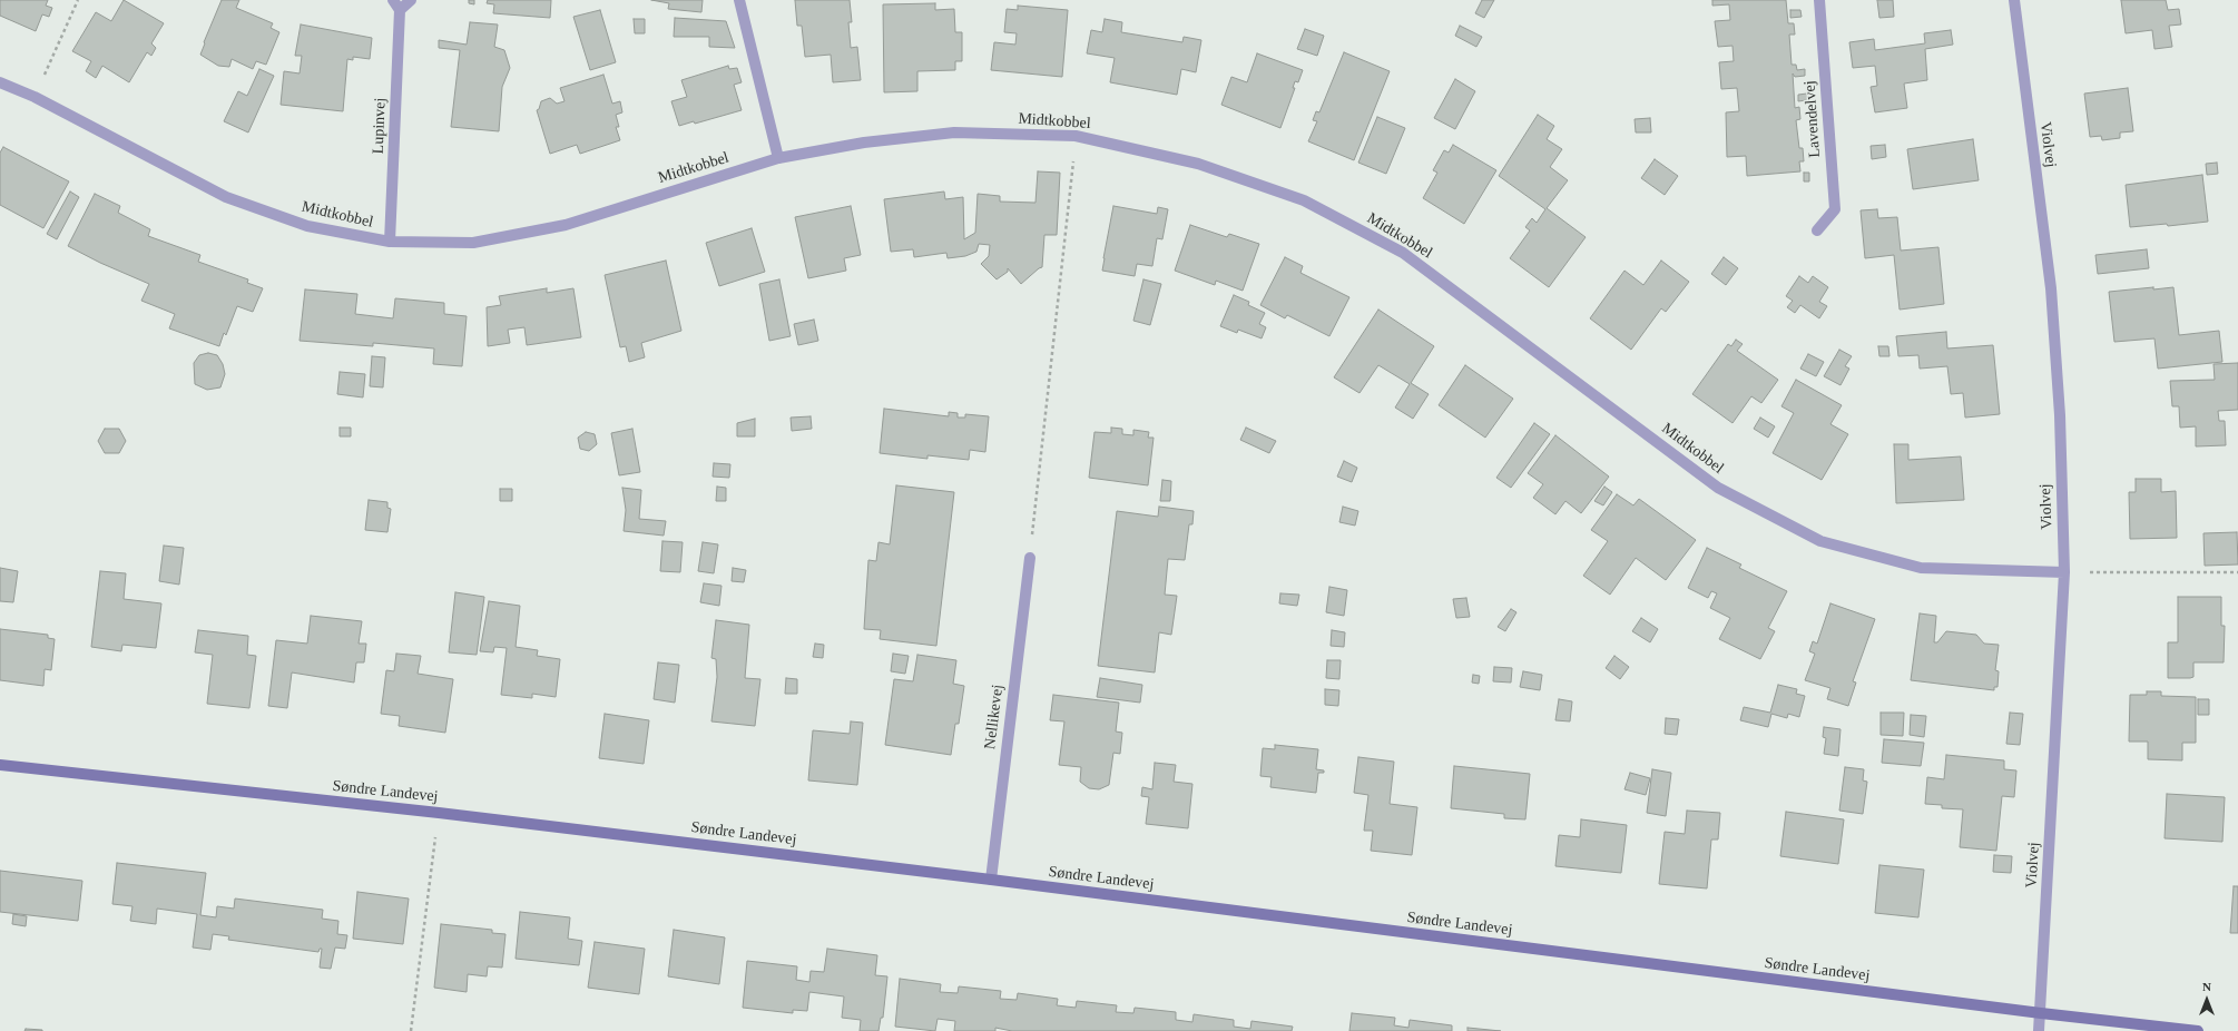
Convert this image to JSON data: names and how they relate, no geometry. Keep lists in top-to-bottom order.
{
  "streets": {
    "street": [
      "Lavendelvej",
      "Midtkobbel",
      "Lupinvej",
      "Violvej",
      "Nellikevej",
      "Søndre Landevej"
    ]
  },
  "crossings": [
    ["Midtkobbel", "Lupinvej"],
    ["Midtkobbel", "Violvej"],
    ["Violvej", "Søndre Landevej"],
    ["Nellikevej", "Søndre Landevej"]
  ],
  "north": "top"
}
